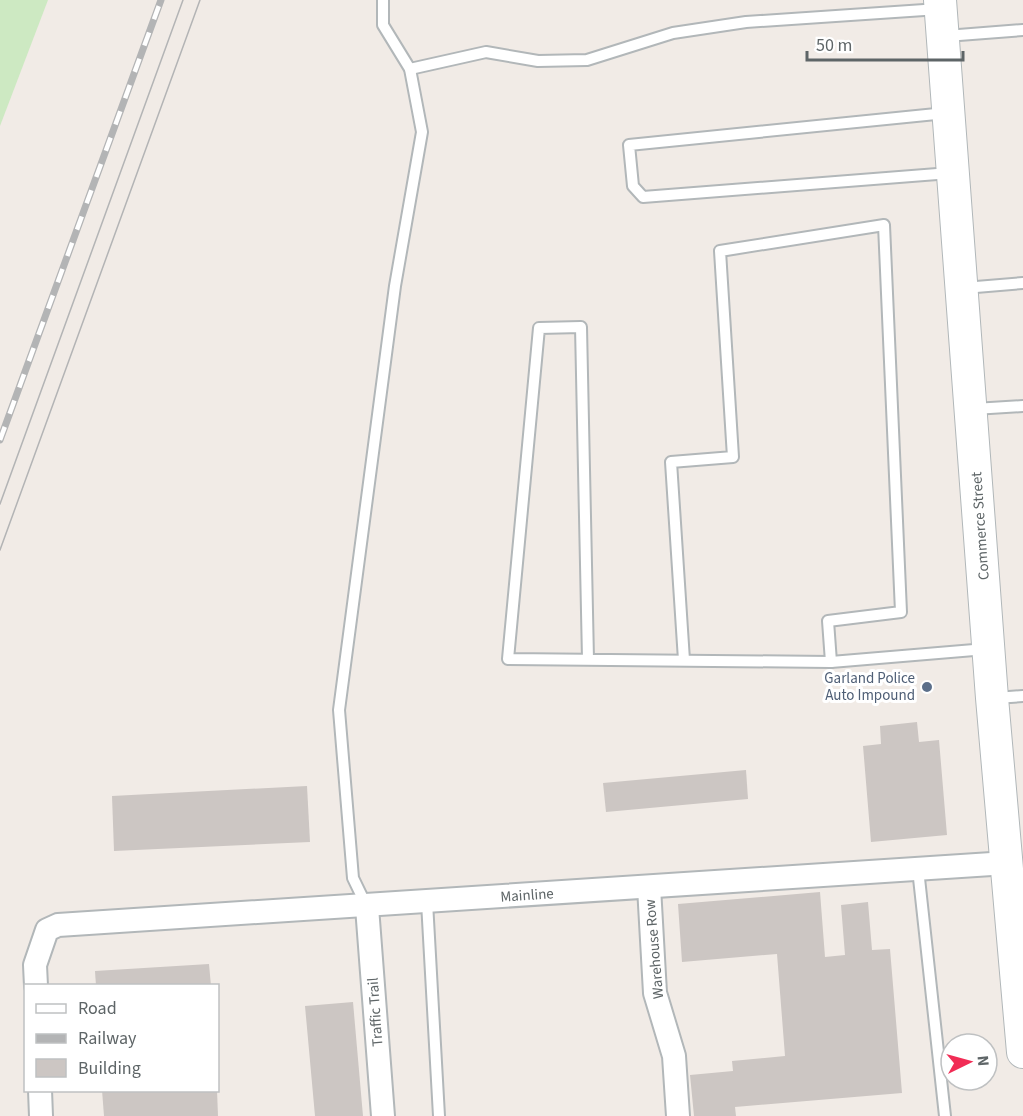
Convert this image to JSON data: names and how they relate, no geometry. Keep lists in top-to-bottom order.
{
  "streets": {
    "street": [
      "Commerce Street",
      "Mainline",
      "Warehouse Row",
      "Traffic Trail"
    ]
  },
  "crossings": [
    ["Commerce Street", "Mainline"],
    ["Mainline", "Warehouse Row"],
    ["Mainline", "Traffic Trail"]
  ],
  "places": ["Garland Police Auto Impound"],
  "legend": ["Road", "Railway", "Building"],
  "scale_bar": "50 m",
  "north": "right"
}
